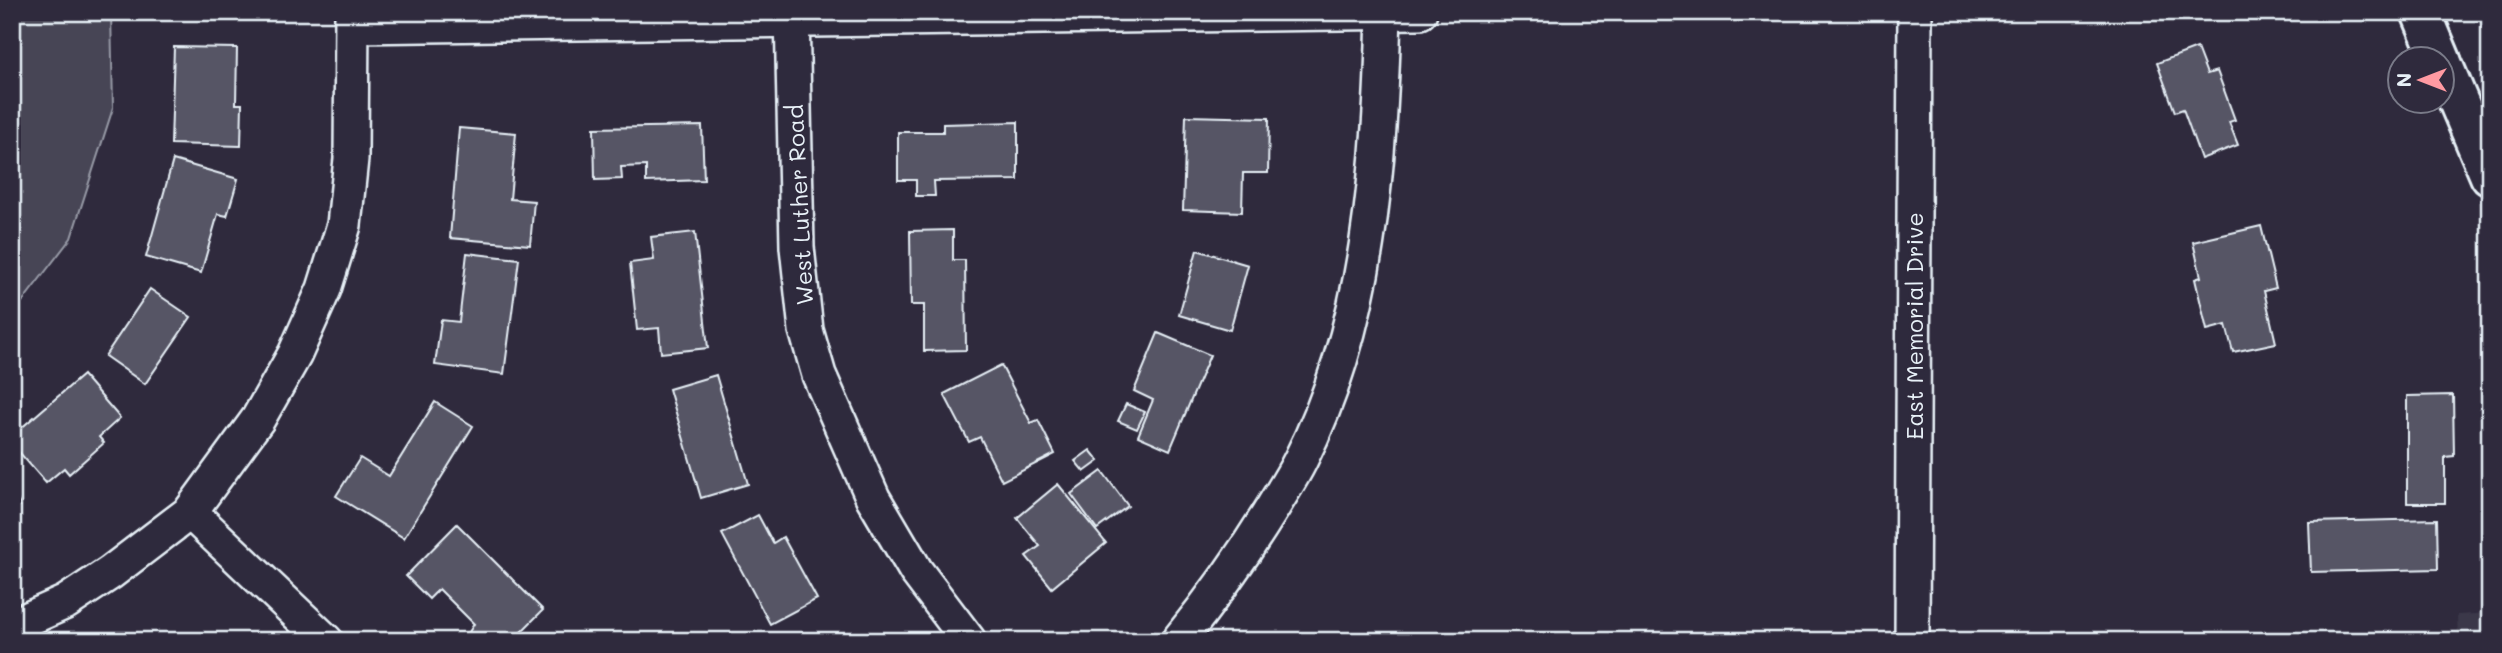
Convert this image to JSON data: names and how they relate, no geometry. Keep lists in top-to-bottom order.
{
  "streets": {
    "street": ["West Luther Road", "East Memorial Drive"]
  },
  "north": "left"
}
